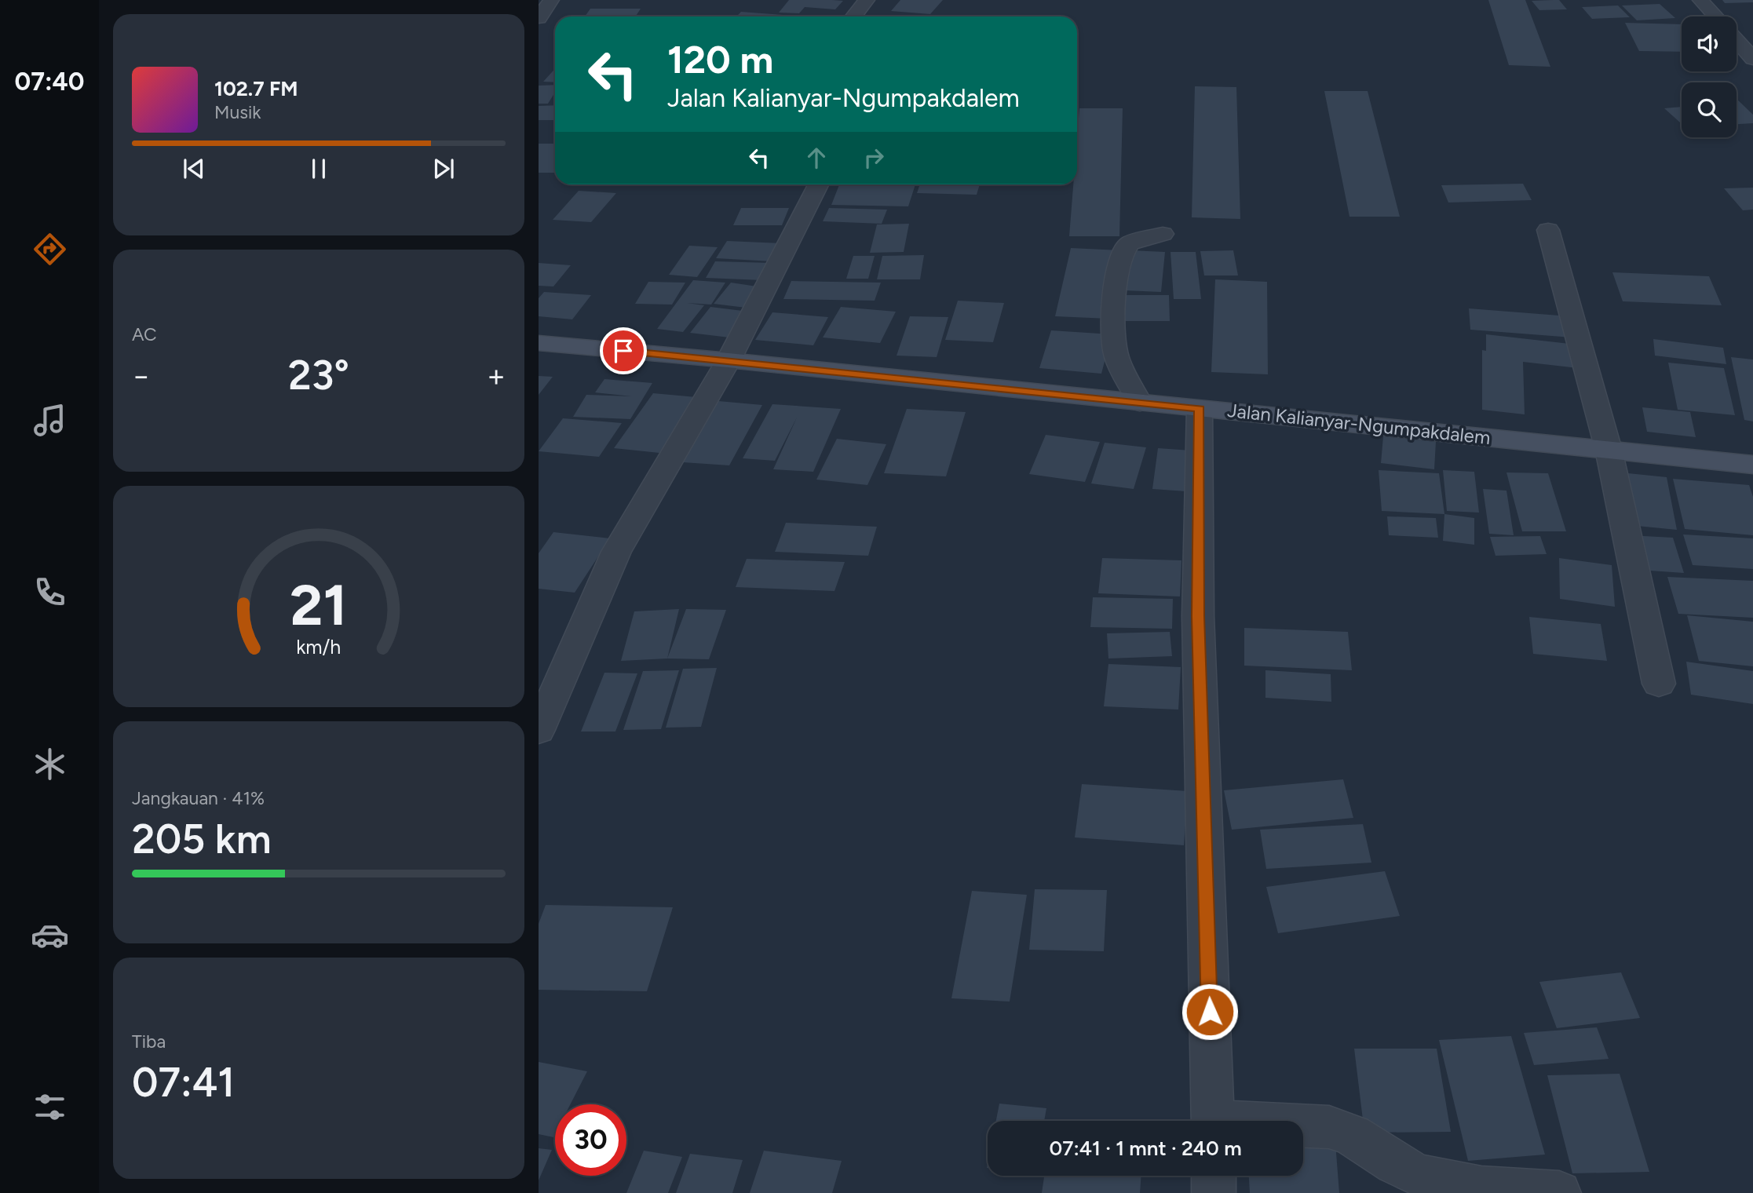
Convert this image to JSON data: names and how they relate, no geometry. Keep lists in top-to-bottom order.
{
  "streets": {
    "street": ["Jalan Kalianyar-Ngumpakdalem"]
  },
  "page": {
    "tabs": "07:40",
    "turn": ["120 m", "Jalan Kalianyar-Ngumpakdalem"],
    "song": ["102.7 FM", "Musik"],
    "tile": [
      "AC",
      ["Jangkauan · 41%", "205 km"],
      ["Tiba", "07:41"]
    ],
    "heat": ["−", "23°", "+"],
    "limit": "30",
    "trip": "07:41 · 1 mnt · 240 m",
    "gauge": ["21", "km/h"]
  }
}
